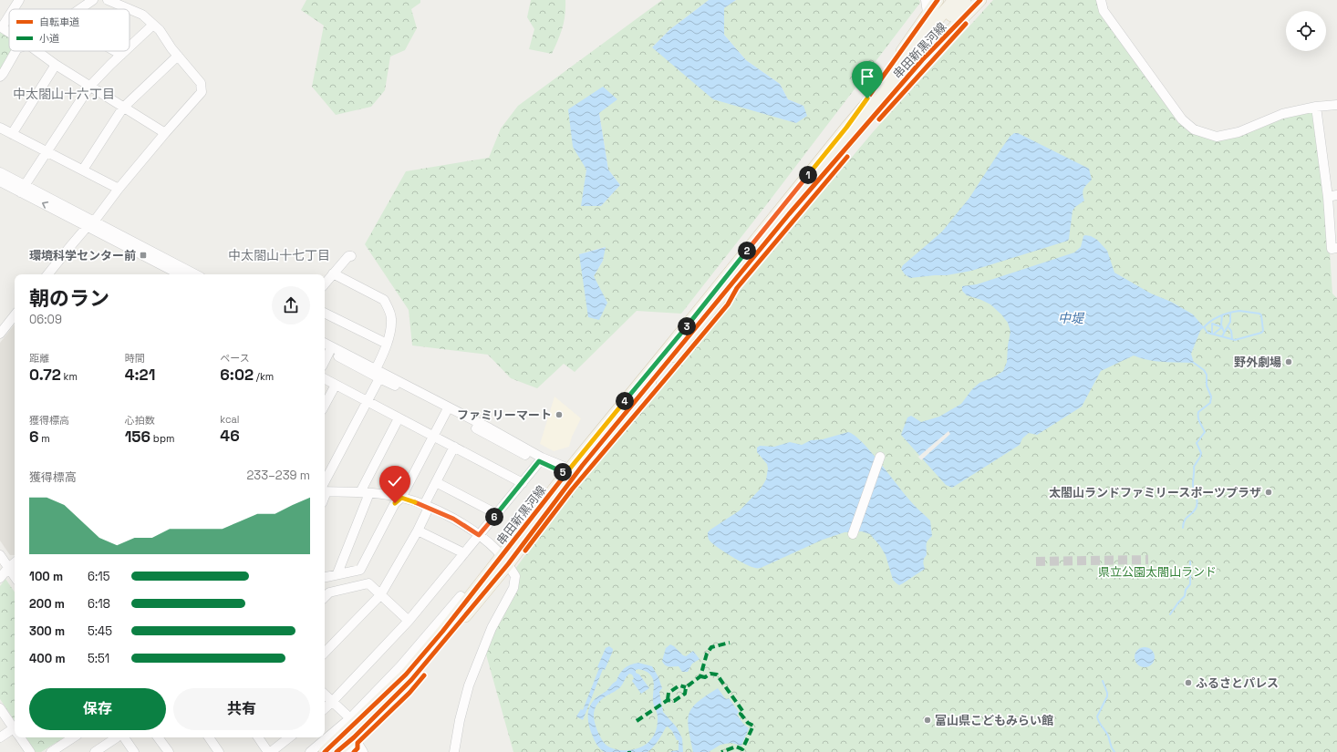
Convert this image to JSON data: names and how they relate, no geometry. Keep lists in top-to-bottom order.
{
  "streets": {
    "main road": ["串田新黒河線"]
  },
  "districts": ["中太閤山十六丁目", "中太閤山十七丁目"],
  "water": ["中堤"],
  "parks": ["県立公園太閤山ランド"],
  "places": {
    "transit": ["環境科学センター前"],
    "other": [
      "野外劇場",
      "ファミリーマート",
      "太閤山ランドファミリースポーツプラザ",
      "ふるさとパレス",
      "富山県こどもみらい館"
    ]
  },
  "legend": ["自転車道", "小道"],
  "page": {
    "pins": [
      "1",
      "2",
      "3",
      "4",
      "5",
      "6"
    ],
    "heading": ["朝のラン", "06:09"],
    "stats": [
      ["距離", "0.72 km"],
      ["時間", "4:21"],
      ["ペース", "6:02 /km"],
      ["獲得標高", "6 m"],
      ["心拍数", "156 bpm"],
      ["kcal", "46"]
    ],
    "chart": ["獲得標高", "233–239 m"],
    "list": [
      {
        "name": "100 m",
        "note": "6:15"
      },
      {
        "name": "200 m",
        "note": "6:18"
      },
      {
        "name": "300 m",
        "note": "5:45"
      },
      {
        "name": "400 m",
        "note": "5:51"
      }
    ],
    "buttons": ["保存", "共有"]
  }
}
